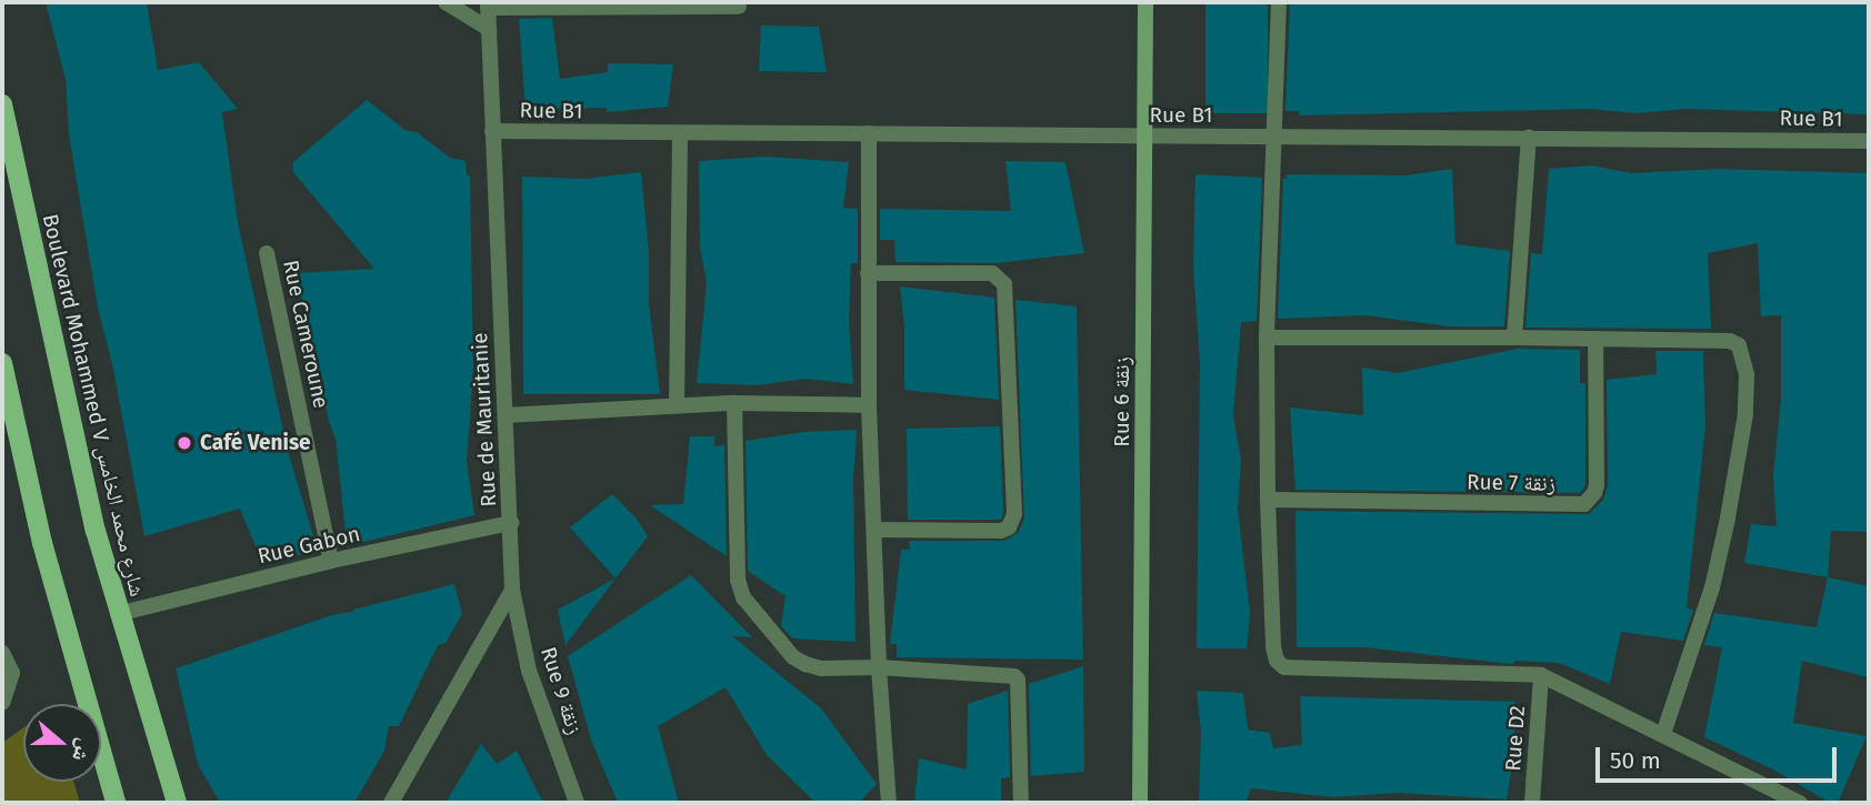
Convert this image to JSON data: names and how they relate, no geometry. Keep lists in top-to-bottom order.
{
  "streets": {
    "main road": ["Boulevard Mohammed V شارع محمد الخامس"],
    "street": [
      "Rue B1",
      "Rue Cameroune",
      "Rue 6 زنقة",
      "Rue de Mauritanie",
      "Rue 7 زنقة",
      "Rue Gabon",
      "Rue 9 زنقة",
      "Rue D2"
    ]
  },
  "crossings": [
    ["Rue B1", "Rue 6 زنقة"],
    ["Rue B1", "Rue de Mauritanie"],
    ["Rue Cameroune", "Rue Gabon"],
    ["Boulevard Mohammed V شارع محمد الخامس", "Rue Gabon"],
    ["Rue de Mauritanie", "Rue Gabon"],
    ["Rue de Mauritanie", "Rue 9 زنقة"]
  ],
  "places": ["Café Venise"],
  "scale_bar": "50 m",
  "north": "right"
}
